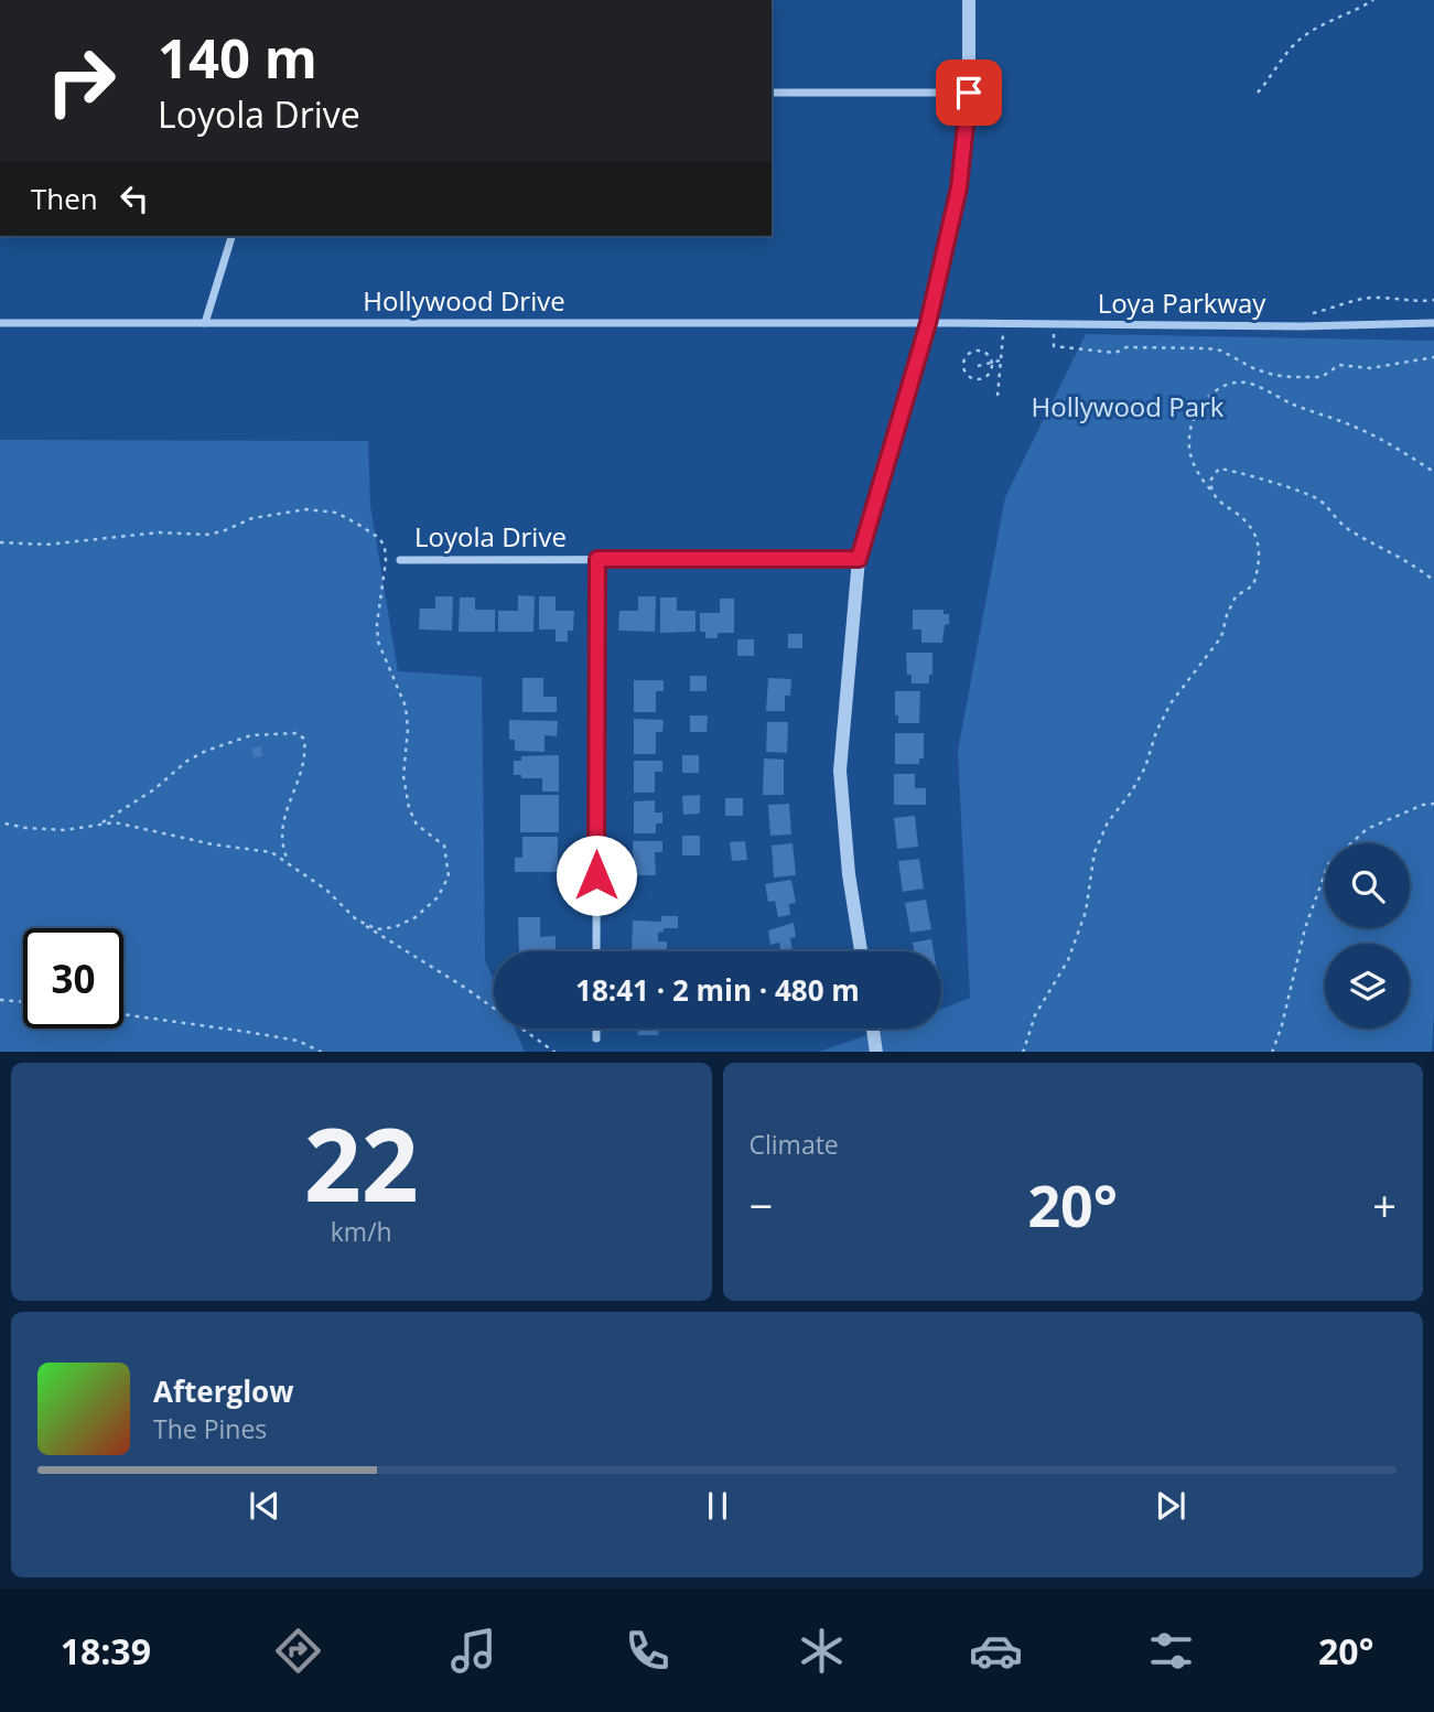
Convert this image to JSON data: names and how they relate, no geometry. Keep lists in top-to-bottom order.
{
  "streets": {
    "street": ["Hollywood Drive", "Loya Parkway", "Loyola Drive"]
  },
  "crossings": [
    ["Hollywood Drive", "Loya Parkway"]
  ],
  "parks": ["Hollywood Park"],
  "page": {
    "turn": ["140 m", "Loyola Drive"],
    "then": "Then",
    "limit": "30",
    "trip": "18:41 · 2 min · 480 m",
    "tile": [
      ["22", "km/h"],
      "Climate"
    ],
    "heat": ["−", "20°", "+"],
    "song": ["Afterglow", "The Pines"],
    "tabs": ["18:39", "20°"]
  }
}
